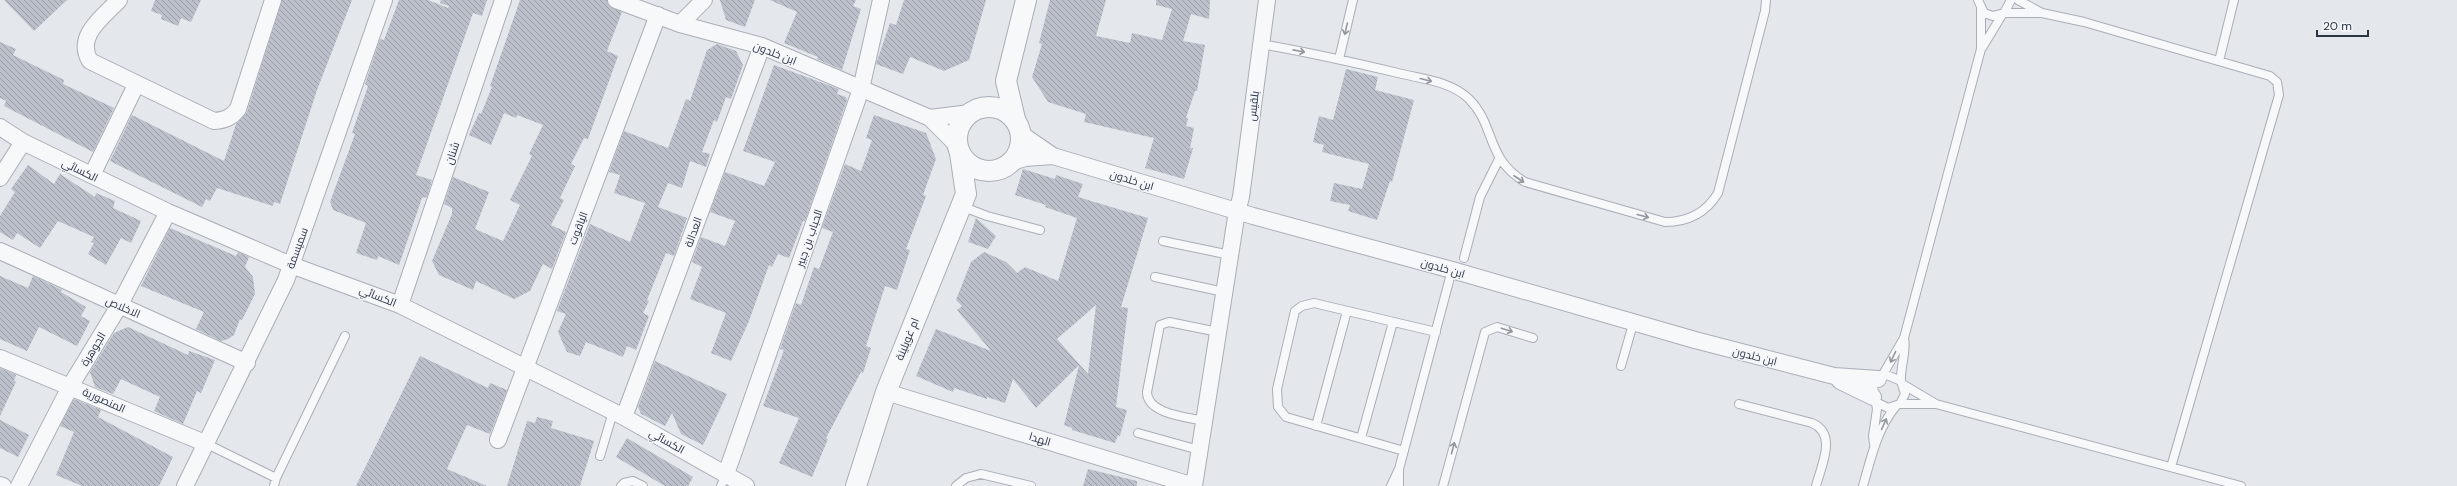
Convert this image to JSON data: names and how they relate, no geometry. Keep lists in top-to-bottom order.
{
  "streets": {
    "street": [
      "ابن خلدون",
      "بلقيس",
      "شنان",
      "الكسائي",
      "الياقوت",
      "العدالة",
      "الحباب بن جبير",
      "سميسمة",
      "الاخلاص",
      "ام غويلينة",
      "الجوهرة",
      "المنصورية",
      "الهدا"
    ]
  },
  "crossings": [
    ["ابن خلدون", "بلقيس"],
    ["ابن خلدون", "الياقوت"],
    ["ابن خلدون", "العدالة"],
    ["ابن خلدون", "الحباب بن جبير"],
    ["بلقيس", "الهدا"],
    ["شنان", "الكسائي"],
    ["الكسائي", "الياقوت"],
    ["الكسائي", "العدالة"],
    ["الكسائي", "الحباب بن جبير"],
    ["الكسائي", "سميسمة"],
    ["الكسائي", "الجوهرة"],
    ["سميسمة", "الاخلاص"],
    ["سميسمة", "المنصورية"],
    ["الاخلاص", "الجوهرة"],
    ["ام غويلينة", "الهدا"],
    ["الجوهرة", "المنصورية"]
  ],
  "scale_bar": "20 m"
}
